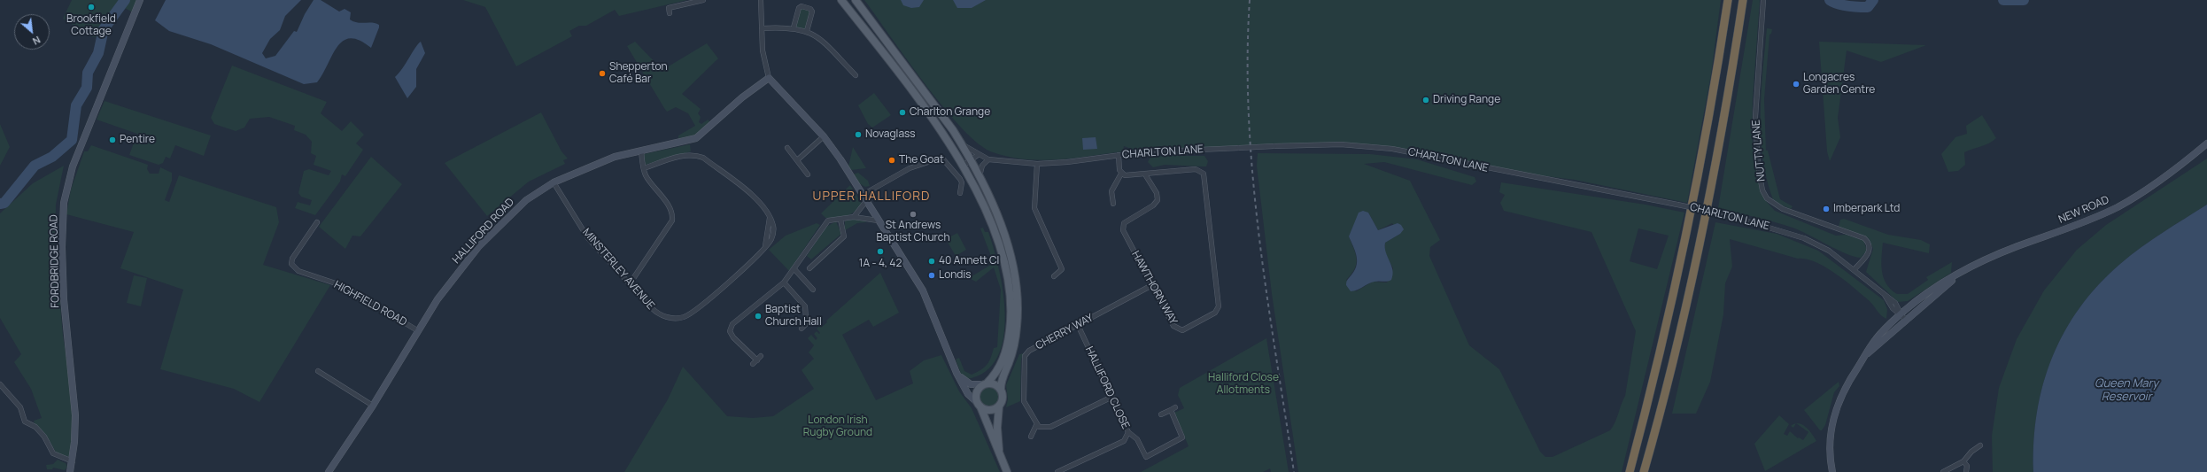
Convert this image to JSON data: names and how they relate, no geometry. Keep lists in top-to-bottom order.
{
  "streets": {
    "street": [
      "NUTTY LANE",
      "CHARLTON LANE",
      "NEW ROAD",
      "HALLIFORD ROAD",
      "FORDBRIDGE ROAD",
      "MINSTERLEY AVENUE",
      "HAWTHORN WAY",
      "HIGHFIELD ROAD",
      "CHERRY WAY",
      "HALLIFORD CLOSE"
    ]
  },
  "crossings": [
    ["NUTTY LANE", "CHARLTON LANE"],
    ["CHARLTON LANE", "NEW ROAD"],
    ["HALLIFORD ROAD", "MINSTERLEY AVENUE"],
    ["HALLIFORD ROAD", "HIGHFIELD ROAD"],
    ["HAWTHORN WAY", "CHERRY WAY"],
    ["CHERRY WAY", "HALLIFORD CLOSE"]
  ],
  "districts": ["UPPER HALLIFORD"],
  "water": ["Queen Mary Reservoir"],
  "parks": ["Halliford Close Allotments", "London Irish Rugby Ground"],
  "places": [
    "Brookfield Cottage",
    "Shepperton Café Bar",
    "Longacres Garden Centre",
    "Driving Range",
    "Charlton Grange",
    "Novaglass",
    "Pentire",
    "The Goat",
    "Imberpark Ltd",
    "St Andrews Baptist Church",
    "1A - 4, 42",
    "40 Annett Cl",
    "Londis",
    "Baptist Church Hall"
  ],
  "north": "bottom right"
}
